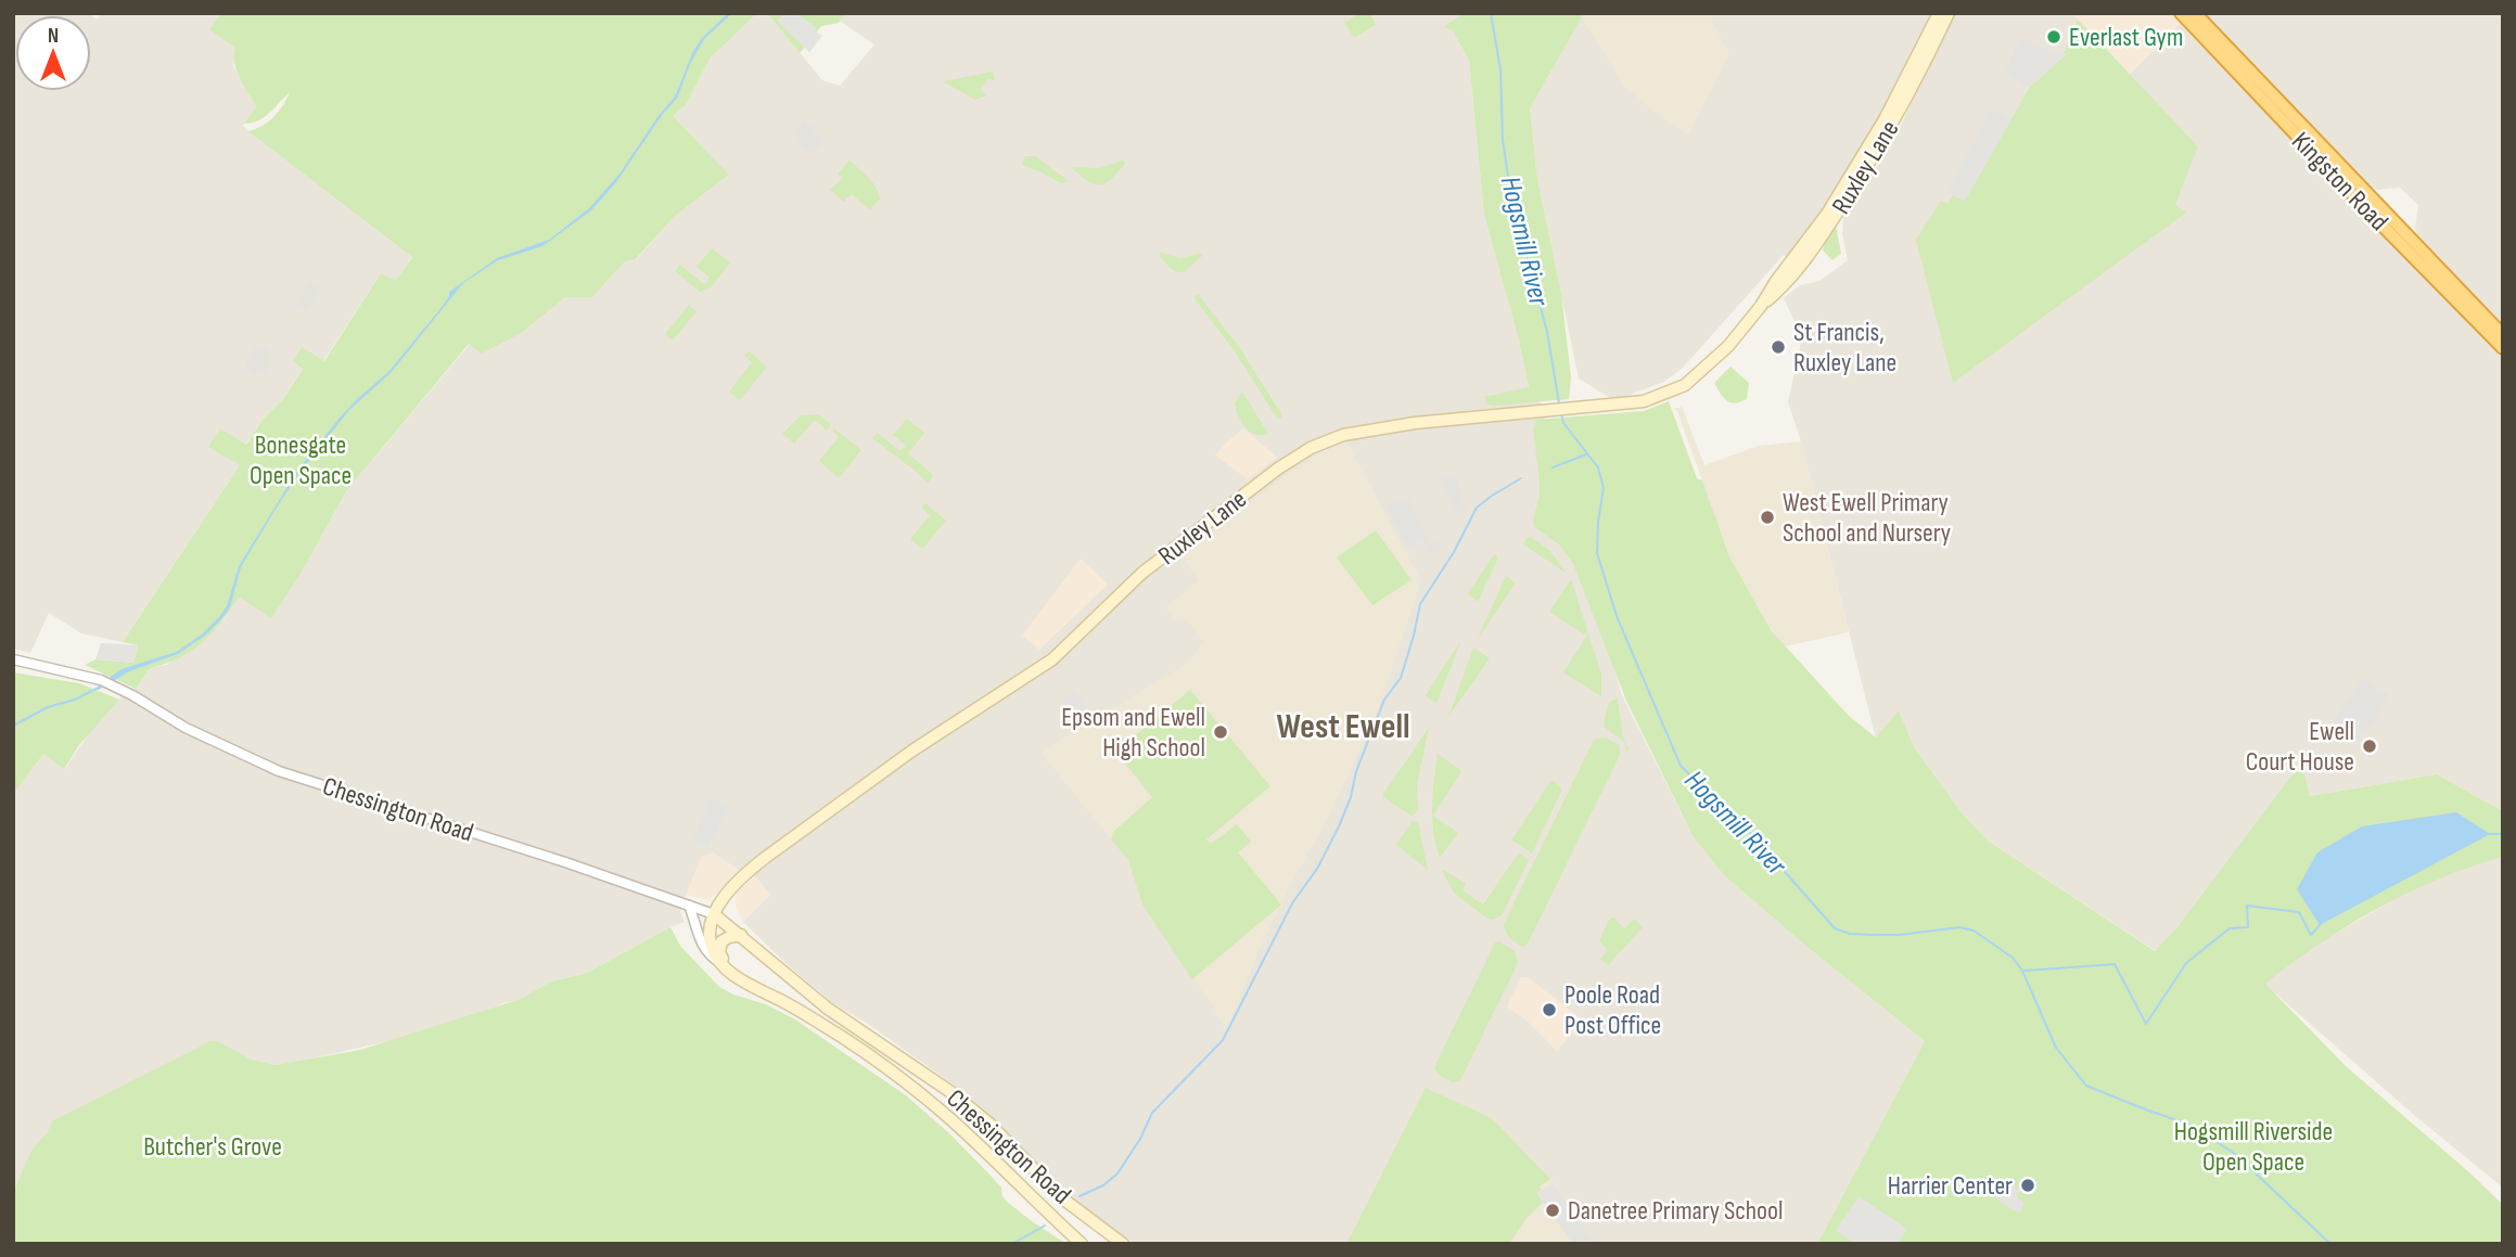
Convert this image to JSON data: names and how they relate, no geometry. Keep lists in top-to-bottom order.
{
  "streets": {
    "highway": ["Kingston Road"],
    "main road": ["Ruxley Lane", "Chessington Road"]
  },
  "crossings": [
    ["Ruxley Lane", "Chessington Road"]
  ],
  "districts": ["West Ewell"],
  "water": ["Hogsmill River"],
  "parks": ["Bonesgate Open Space", "Hogsmill Riverside Open Space", "Butcher's Grove"],
  "places": [
    "Everlast Gym",
    "St Francis, Ruxley Lane",
    "West Ewell Primary School and Nursery",
    "Epsom and Ewell High School",
    "Ewell Court House",
    "Poole Road Post Office",
    "Harrier Center",
    "Danetree Primary School"
  ],
  "north": "top"
}
